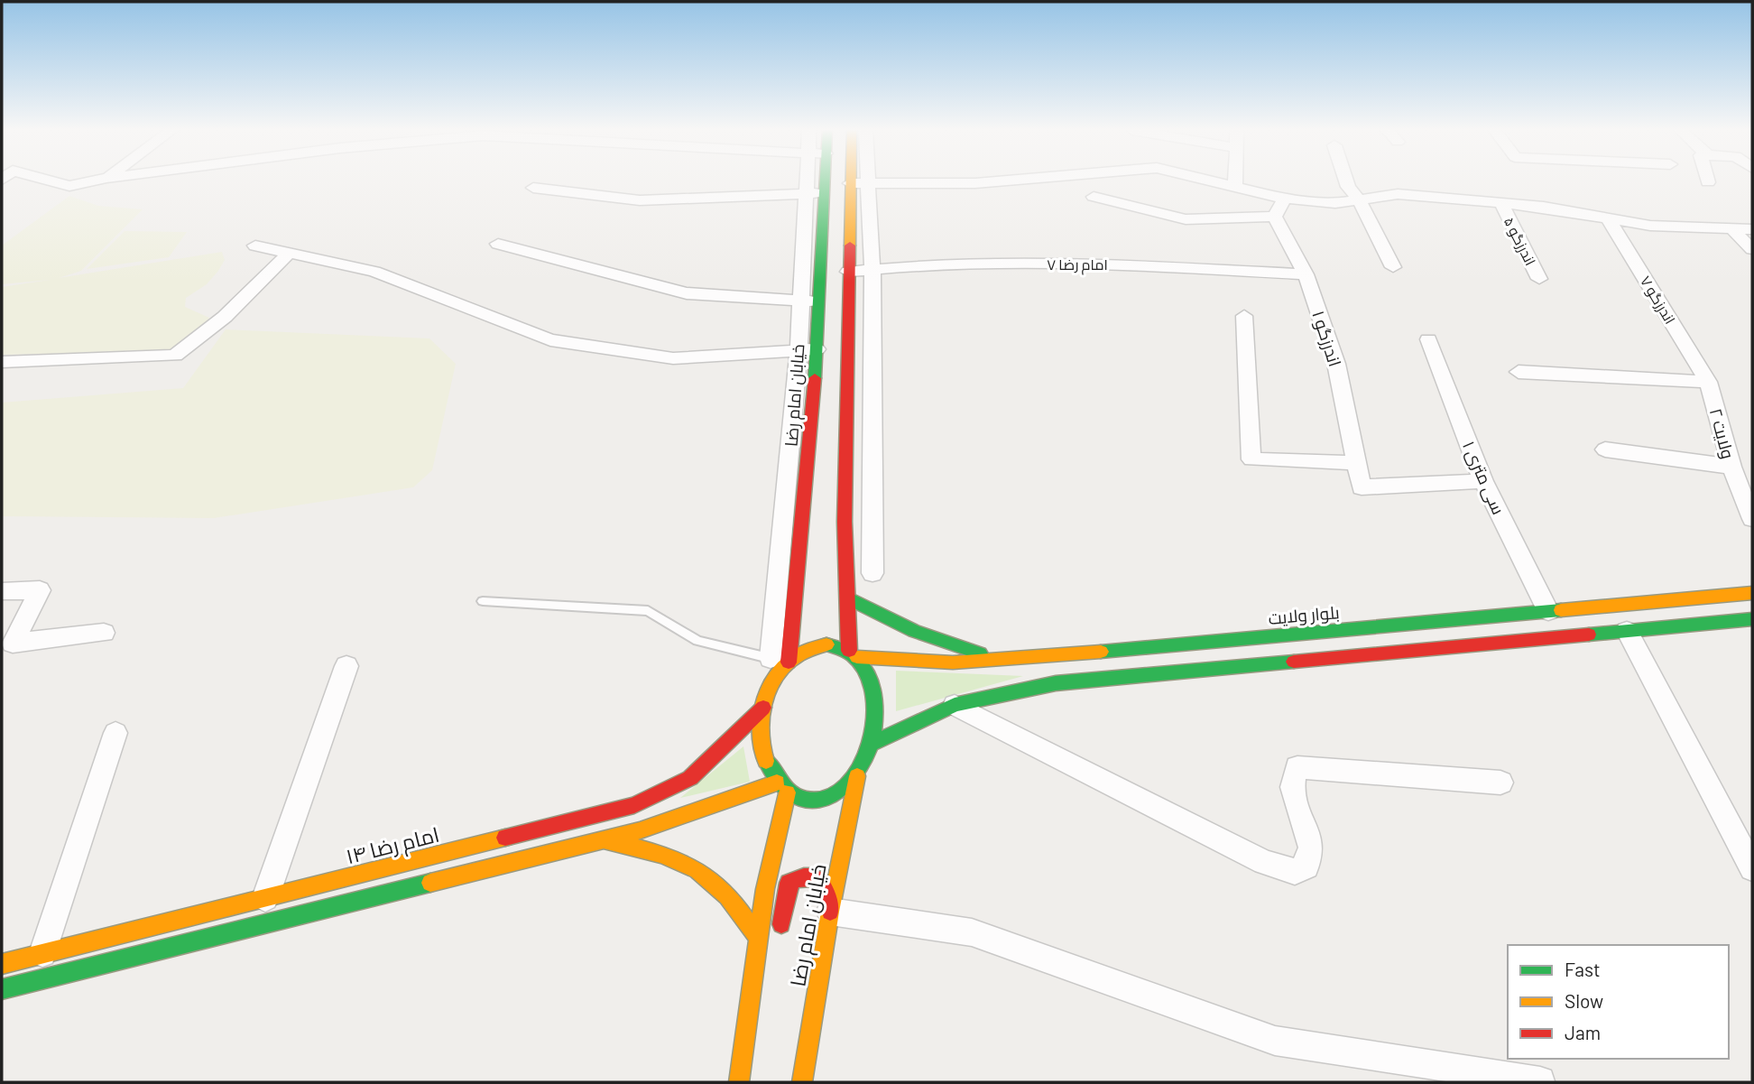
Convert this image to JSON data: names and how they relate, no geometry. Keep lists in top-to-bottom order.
{
  "streets": {
    "main road": ["خیابان امام رضا", "بلوار ولایت", "امام رضا ۱۴"],
    "street": [
      "اندرزگو ۵",
      "امام رضا ۷",
      "اندرزگو ۷",
      "اندرزگو ۱",
      "ولایت ۲",
      "سی متری ۱"
    ]
  },
  "crossings": [
    ["امام رضا ۷", "اندرزگو ۱"],
    ["اندرزگو ۷", "ولایت ۲"],
    ["اندرزگو ۱", "سی متری ۱"],
    ["خیابان امام رضا", "بلوار ولایت"],
    ["خیابان امام رضا", "امام رضا ۱۴"],
    ["سی متری ۱", "بلوار ولایت"],
    ["بلوار ولایت", "امام رضا ۱۴"]
  ],
  "legend": ["Fast", "Slow", "Jam"]
}
